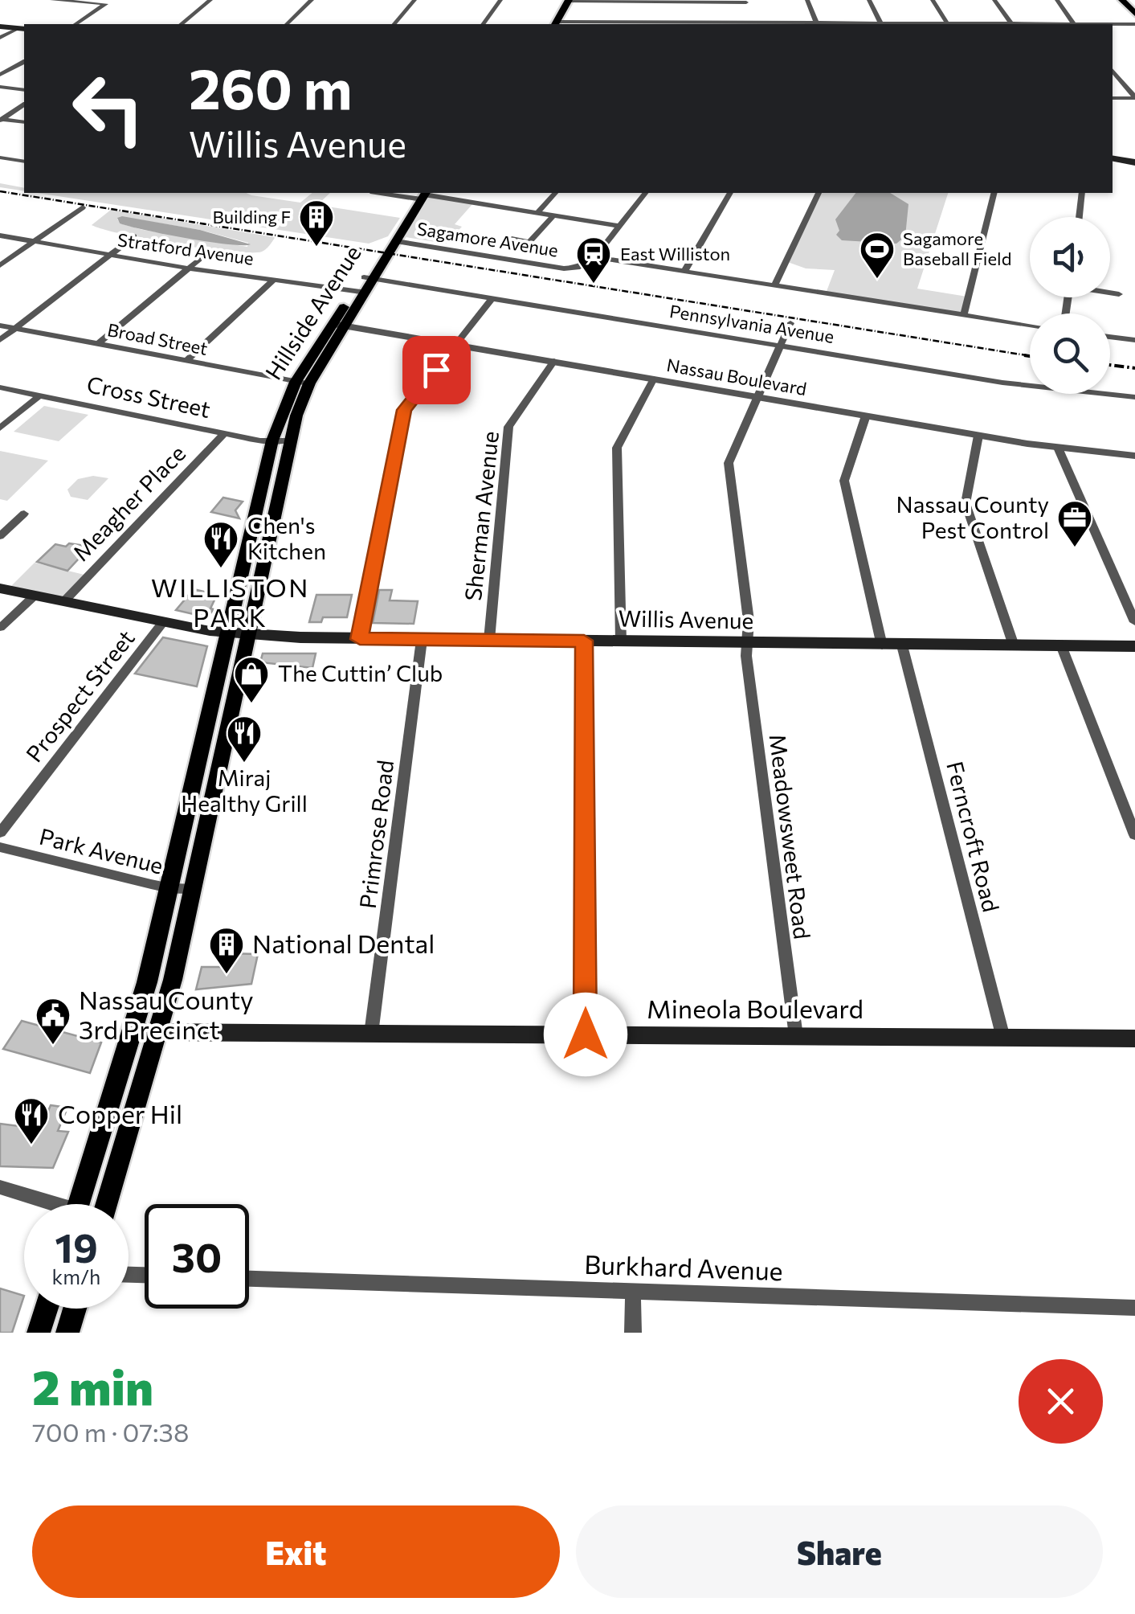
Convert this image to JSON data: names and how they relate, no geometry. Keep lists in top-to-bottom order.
{
  "streets": {
    "main road": ["Hillside Avenue", "Willis Avenue", "Mineola Boulevard"],
    "street": [
      "Sagamore Avenue",
      "Stratford Avenue",
      "Pennsylvania Avenue",
      "Broad Street",
      "Nassau Boulevard",
      "Cross Street",
      "Meagher Place",
      "Sherman Avenue",
      "Prospect Street",
      "Primrose Road",
      "Meadowsweet Road",
      "Ferncroft Road",
      "Park Avenue",
      "Burkhard Avenue"
    ]
  },
  "crossings": [
    ["Sagamore Avenue", "Hillside Avenue"],
    ["Stratford Avenue", "Hillside Avenue"],
    ["Hillside Avenue", "Pennsylvania Avenue"],
    ["Hillside Avenue", "Broad Street"],
    ["Hillside Avenue", "Nassau Boulevard"],
    ["Hillside Avenue", "Cross Street"],
    ["Hillside Avenue", "Willis Avenue"],
    ["Hillside Avenue", "Park Avenue"],
    ["Hillside Avenue", "Mineola Boulevard"],
    ["Pennsylvania Avenue", "Meadowsweet Road"],
    ["Nassau Boulevard", "Sherman Avenue"],
    ["Nassau Boulevard", "Meadowsweet Road"],
    ["Cross Street", "Meagher Place"],
    ["Meagher Place", "Willis Avenue"],
    ["Sherman Avenue", "Willis Avenue"],
    ["Willis Avenue", "Prospect Street"],
    ["Willis Avenue", "Primrose Road"],
    ["Willis Avenue", "Meadowsweet Road"],
    ["Willis Avenue", "Ferncroft Road"],
    ["Primrose Road", "Mineola Boulevard"],
    ["Meadowsweet Road", "Mineola Boulevard"],
    ["Ferncroft Road", "Mineola Boulevard"]
  ],
  "districts": ["WILLISTON PARK"],
  "places": {
    "building": ["Building F", "National Dental"],
    "sports": ["Sagamore Baseball Field"],
    "station": ["East Williston"],
    "office": ["Nassau County Pest Control"],
    "restaurant": ["Chen's Kitchen", "Miraj Healthy Grill", "Copper Hil"],
    "shop": ["The Cuttin’ Club"],
    "public building": ["Nassau County 3rd Precinct"]
  },
  "page": {
    "turn": ["260 m", "Willis Avenue"],
    "speed": "19 km/h",
    "limit": "30",
    "heading": ["2 min", "700 m · 07:38"],
    "buttons": ["Exit", "Share"]
  }
}
